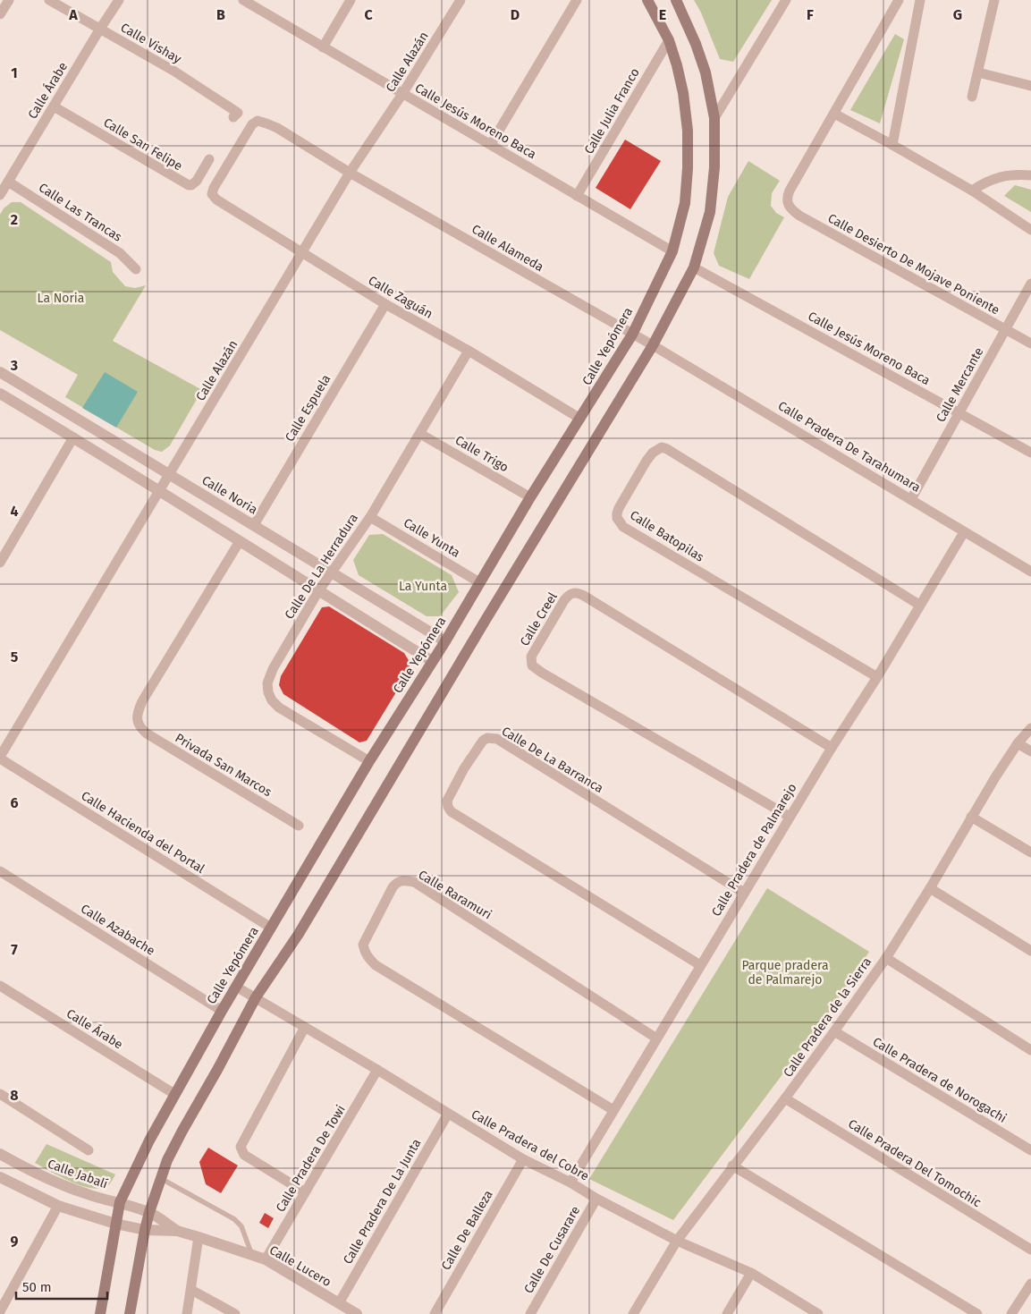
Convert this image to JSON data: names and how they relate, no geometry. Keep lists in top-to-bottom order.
{
  "streets": {
    "main road": ["Calle Yepómera"],
    "street": [
      "Calle Vishay",
      "Calle Alazán",
      "Calle Árabe",
      "Calle Julia Franco",
      "Calle Jesús Moreno Baca",
      "Calle San Felipe",
      "Calle Las Trancas",
      "Calle Alameda",
      "Calle Desierto De Mojave Poniente",
      "Calle Zaguán",
      "Calle Mercante",
      "Calle Espuela",
      "Calle Pradera De Tarahumara",
      "Calle Trigo",
      "Calle Noria",
      "Calle Batopilas",
      "Calle Yunta",
      "Calle De La Herradura",
      "Calle Creel",
      "Calle De La Barranca",
      "Privada San Marcos",
      "Calle Hacienda del Portal",
      "Calle Pradera de Palmarejo",
      "Calle Raramuri",
      "Calle Azabache",
      "Calle Pradera de la Sierra",
      "Calle Pradera de Norogachi",
      "Calle Pradera del Cobre",
      "Calle Pradera De Towi",
      "Calle Pradera Del Tomochic",
      "Calle Jabalí",
      "Calle Pradera De La Junta",
      "Calle De Balleza",
      "Calle De Cusarare",
      "Calle Lucero"
    ]
  },
  "crossings": [
    ["Calle Vishay", "Calle Árabe"],
    ["Calle Alazán", "Calle Jesús Moreno Baca"],
    ["Calle Alazán", "Calle Alameda"],
    ["Calle Alazán", "Calle Zaguán"],
    ["Calle Alazán", "Calle Noria"],
    ["Calle Alazán", "Calle Hacienda del Portal"],
    ["Calle Árabe", "Calle San Felipe"],
    ["Calle Árabe", "Calle Las Trancas"],
    ["Calle Árabe", "Calle Yepómera"],
    ["Calle Julia Franco", "Calle Jesús Moreno Baca"],
    ["Calle Julia Franco", "Calle Yepómera"],
    ["Calle Jesús Moreno Baca", "Calle Yepómera"],
    ["Calle Jesús Moreno Baca", "Calle Mercante"],
    ["Calle Alameda", "Calle Zaguán"],
    ["Calle Alameda", "Calle Yepómera"],
    ["Calle Alameda", "Calle Pradera De Tarahumara"],
    ["Calle Desierto De Mojave Poniente", "Calle Mercante"],
    ["Calle Zaguán", "Calle Yepómera"],
    ["Calle Zaguán", "Calle Espuela"],
    ["Calle Zaguán", "Calle De La Herradura"],
    ["Calle Yepómera", "Calle Trigo"],
    ["Calle Yepómera", "Calle Noria"],
    ["Calle Yepómera", "Calle Yunta"],
    ["Calle Yepómera", "Calle De La Herradura"],
    ["Calle Yepómera", "Calle Hacienda del Portal"],
    ["Calle Yepómera", "Calle Azabache"],
    ["Calle Yepómera", "Calle Pradera del Cobre"],
    ["Calle Yepómera", "Calle Jabalí"],
    ["Calle Mercante", "Calle Pradera De Tarahumara"],
    ["Calle Espuela", "Calle Noria"],
    ["Calle Pradera De Tarahumara", "Calle Pradera de Palmarejo"],
    ["Calle Trigo", "Calle De La Herradura"],
    ["Calle Noria", "Calle De La Herradura"],
    ["Calle Batopilas", "Calle Pradera de Palmarejo"],
    ["Calle Yunta", "Calle De La Herradura"],
    ["Calle Creel", "Calle Pradera de Palmarejo"],
    ["Calle De La Barranca", "Calle Pradera de Palmarejo"],
    ["Calle Pradera de Palmarejo", "Calle Raramuri"],
    ["Calle Pradera de Palmarejo", "Calle Pradera del Cobre"],
    ["Calle Pradera de la Sierra", "Calle Pradera de Norogachi"],
    ["Calle Pradera de la Sierra", "Calle Pradera del Cobre"],
    ["Calle Pradera de la Sierra", "Calle Pradera Del Tomochic"],
    ["Calle Pradera del Cobre", "Calle Pradera De Towi"],
    ["Calle Pradera del Cobre", "Calle Pradera De La Junta"],
    ["Calle Pradera del Cobre", "Calle De Balleza"],
    ["Calle Pradera del Cobre", "Calle De Cusarare"],
    ["Calle Pradera De Towi", "Calle Lucero"],
    ["Calle Jabalí", "Calle Lucero"],
    ["Calle Pradera De La Junta", "Calle Lucero"]
  ],
  "parks": ["La Noria", "La Yunta", "Parque pradera de Palmarejo"],
  "scale_bar": "50 m",
  "grid": {
    "columns": [
      "A",
      "B",
      "C",
      "D",
      "E",
      "F",
      "G"
    ],
    "rows": [
      "1",
      "2",
      "3",
      "4",
      "5",
      "6",
      "7",
      "8",
      "9"
    ]
  }
}
